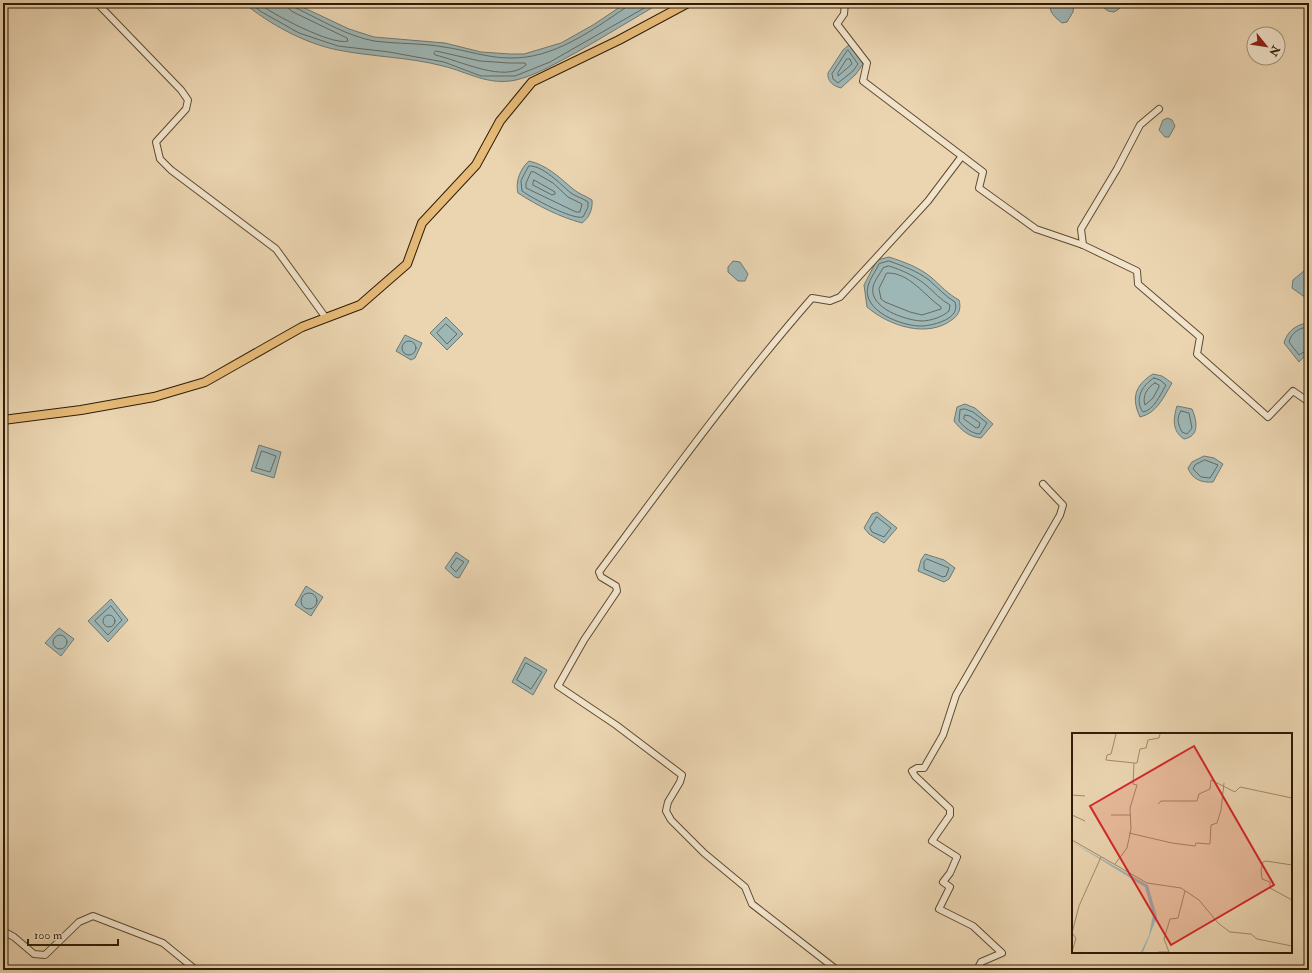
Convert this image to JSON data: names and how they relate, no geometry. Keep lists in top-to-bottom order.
{
  "scale_bar": "100 m",
  "north": "bottom right"
}
